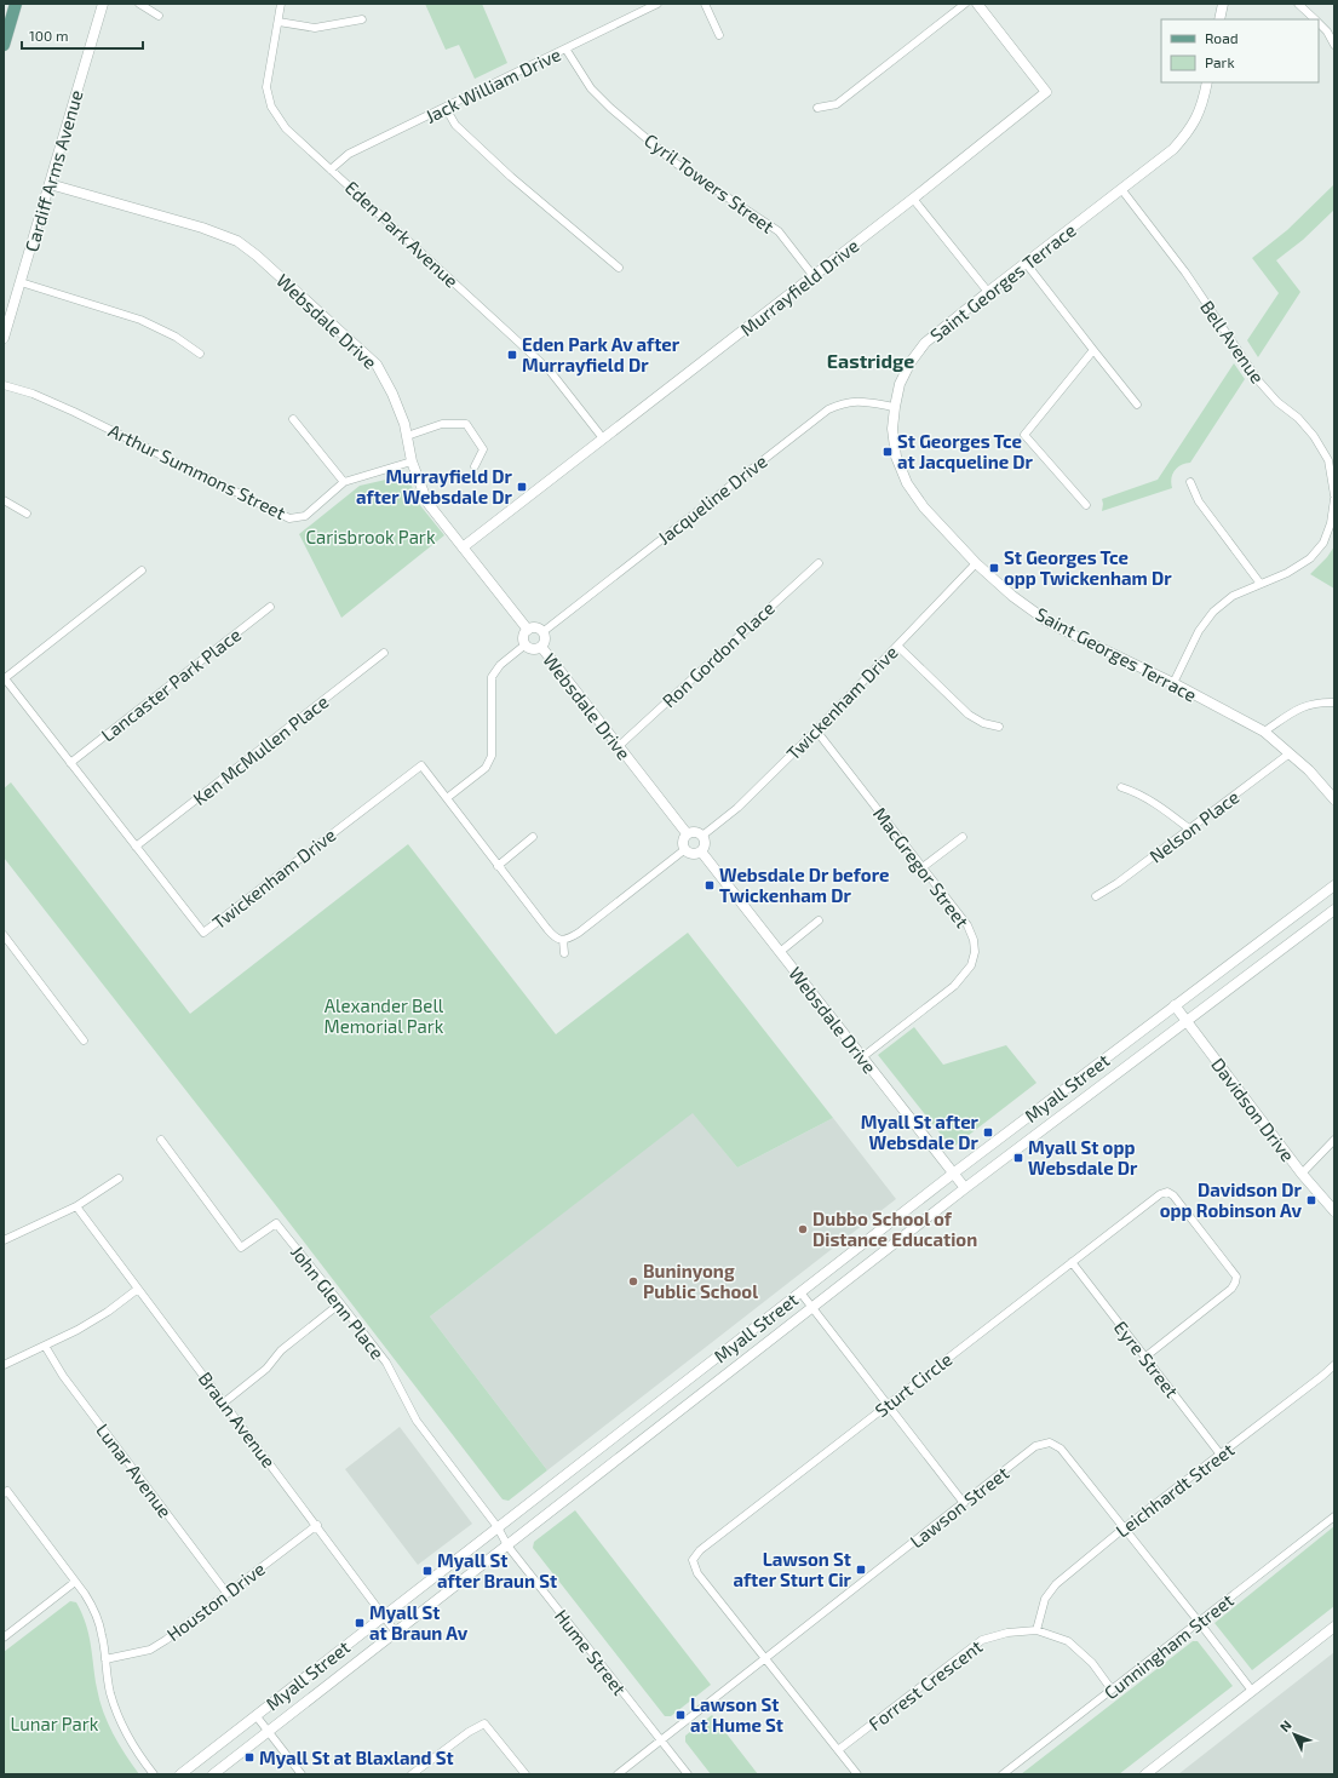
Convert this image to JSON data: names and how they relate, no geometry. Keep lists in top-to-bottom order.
{
  "streets": {
    "street": [
      "Jack William Drive",
      "Cardiff Arms Avenue",
      "Cyril Towers Street",
      "Eden Park Avenue",
      "Saint Georges Terrace",
      "Murrayfield Drive",
      "Websdale Drive",
      "Bell Avenue",
      "Arthur Summons Street",
      "Jacqueline Drive",
      "Ron Gordon Place",
      "Lancaster Park Place",
      "Twickenham Drive",
      "Ken McMullen Place",
      "Nelson Place",
      "MacGregor Street",
      "Myall Street",
      "Davidson Drive",
      "John Glenn Place",
      "Eyre Street",
      "Sturt Circle",
      "Braun Avenue",
      "Lunar Avenue",
      "Leichhardt Street",
      "Lawson Street",
      "Houston Drive",
      "Cunningham Street",
      "Hume Street",
      "Forrest Crescent"
    ]
  },
  "crossings": [
    ["Jack William Drive", "Cyril Towers Street"],
    ["Jack William Drive", "Eden Park Avenue"],
    ["Cardiff Arms Avenue", "Websdale Drive"],
    ["Cyril Towers Street", "Murrayfield Drive"],
    ["Eden Park Avenue", "Murrayfield Drive"],
    ["Saint Georges Terrace", "Bell Avenue"],
    ["Saint Georges Terrace", "Jacqueline Drive"],
    ["Saint Georges Terrace", "Twickenham Drive"],
    ["Saint Georges Terrace", "Nelson Place"],
    ["Murrayfield Drive", "Websdale Drive"],
    ["Websdale Drive", "Arthur Summons Street"],
    ["Websdale Drive", "Jacqueline Drive"],
    ["Websdale Drive", "Ron Gordon Place"],
    ["Websdale Drive", "Twickenham Drive"],
    ["Websdale Drive", "MacGregor Street"],
    ["Websdale Drive", "Myall Street"],
    ["Lancaster Park Place", "Twickenham Drive"],
    ["Twickenham Drive", "Ken McMullen Place"],
    ["Twickenham Drive", "MacGregor Street"],
    ["Myall Street", "Davidson Drive"],
    ["Myall Street", "John Glenn Place"],
    ["Myall Street", "Braun Avenue"],
    ["Myall Street", "Hume Street"],
    ["John Glenn Place", "Hume Street"],
    ["Eyre Street", "Sturt Circle"],
    ["Eyre Street", "Leichhardt Street"],
    ["Sturt Circle", "Lawson Street"],
    ["Sturt Circle", "Forrest Crescent"],
    ["Braun Avenue", "Houston Drive"],
    ["Lunar Avenue", "Houston Drive"],
    ["Leichhardt Street", "Lawson Street"],
    ["Leichhardt Street", "Forrest Crescent"],
    ["Lawson Street", "Cunningham Street"],
    ["Lawson Street", "Hume Street"],
    ["Cunningham Street", "Forrest Crescent"]
  ],
  "districts": ["Eastridge"],
  "parks": ["Carisbrook Park", "Alexander Bell Memorial Park", "Lunar Park"],
  "places": {
    "transit": [
      "Eden Park Av after Murrayfield Dr",
      "St Georges Tce at Jacqueline Dr",
      "Murrayfield Dr after Websdale Dr",
      "St Georges Tce opp Twickenham Dr",
      "Websdale Dr before Twickenham Dr",
      "Myall St after Websdale Dr",
      "Myall St opp Websdale Dr",
      "Davidson Dr opp Robinson Av",
      "Lawson St after Sturt Cir",
      "Myall St after Braun St",
      "Myall St at Braun Av",
      "Lawson St at Hume St",
      "Myall St at Blaxland St"
    ],
    "other": ["Dubbo School of Distance Education", "Buninyong Public School"]
  },
  "legend": ["Road", "Park"],
  "scale_bar": "100 m",
  "north": "top left"
}
